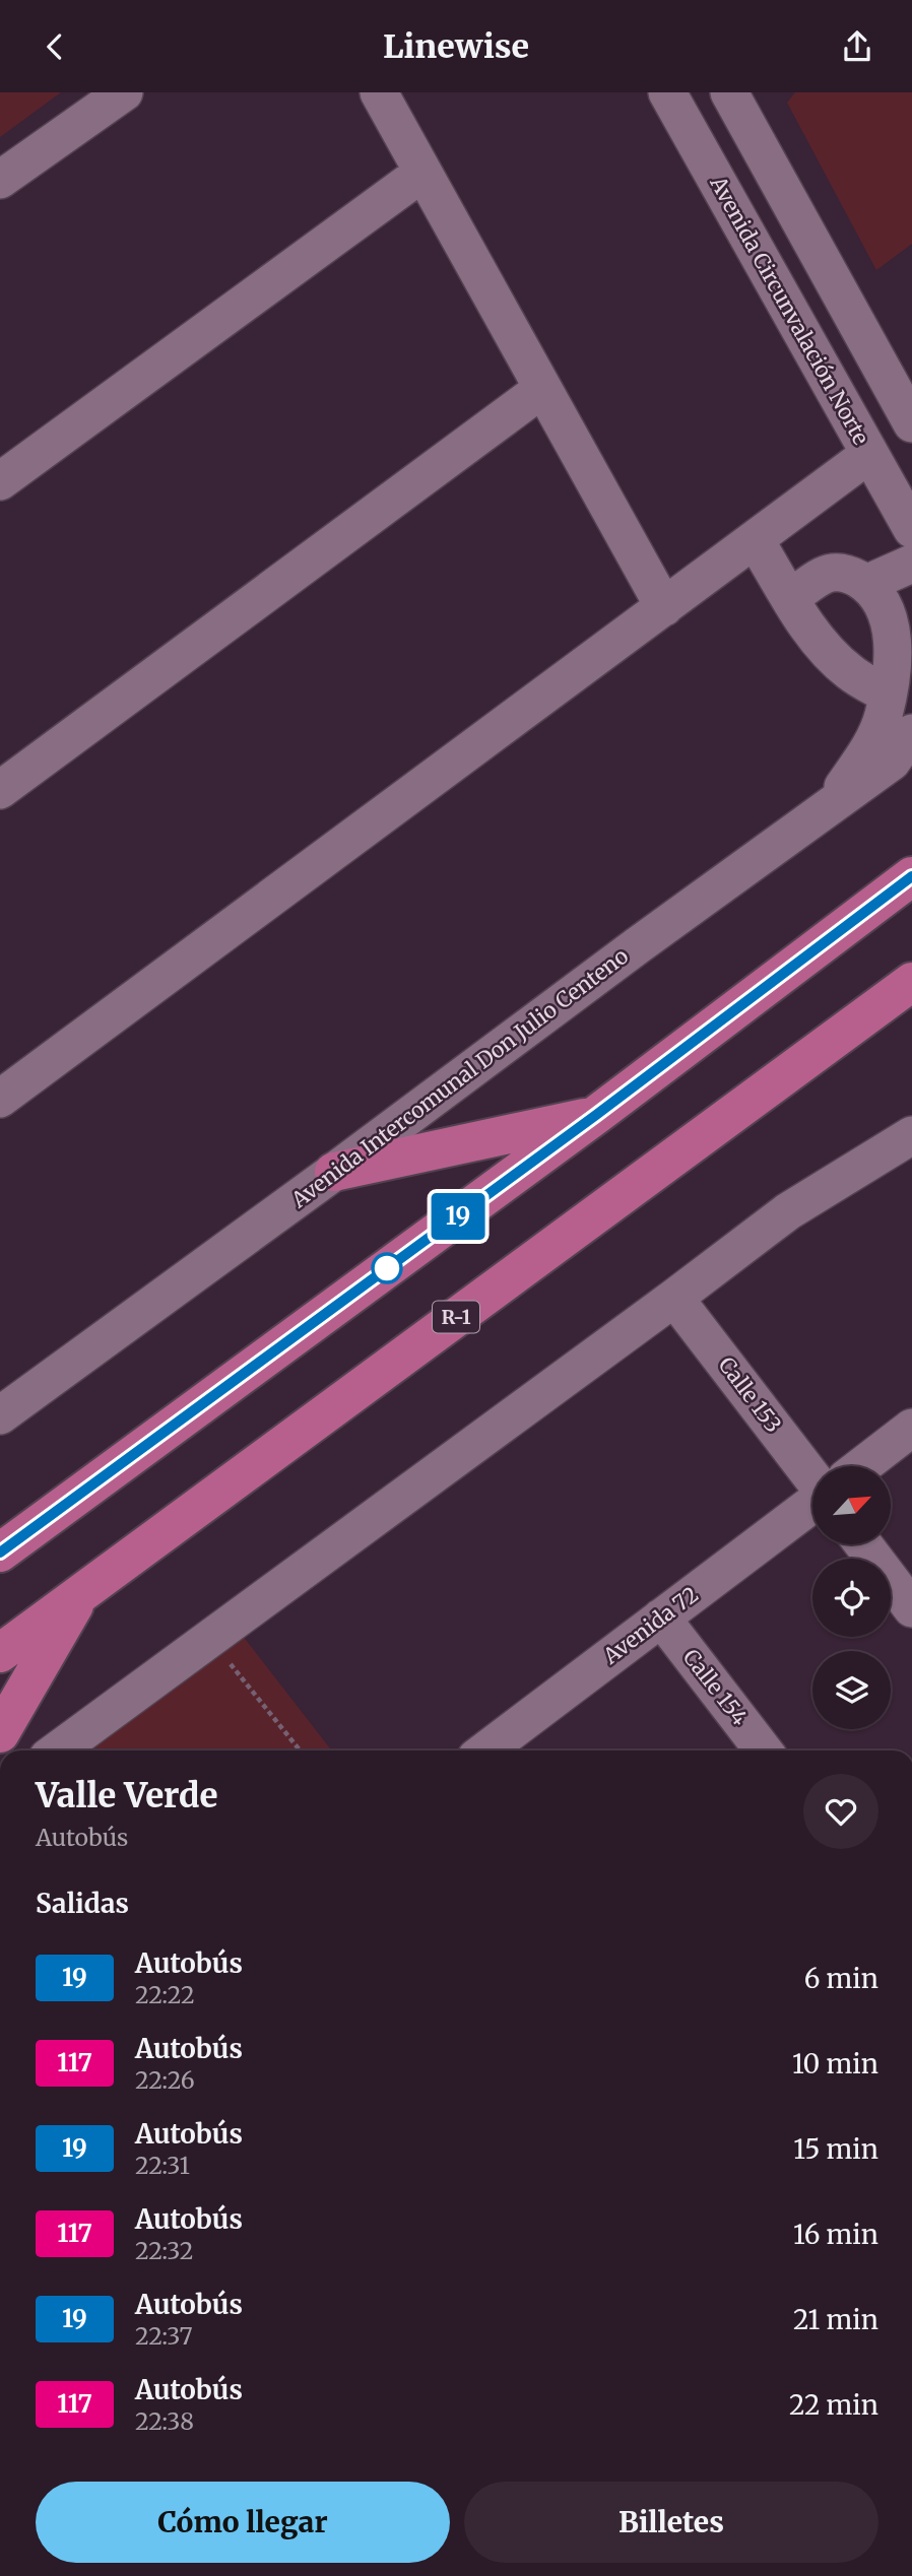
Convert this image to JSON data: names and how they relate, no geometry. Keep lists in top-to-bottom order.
{
  "streets": {
    "main road": ["R-1"],
    "street": [
      "Avenida Circunvalación Norte",
      "Avenida Intercomunal Don Julio Centeno",
      "Calle 153",
      "Avenida 72",
      "Calle 154"
    ]
  },
  "crossings": [
    ["Avenida 72", "Calle 154"]
  ],
  "lines": ["bus line 19"],
  "north": "top right",
  "page": {
    "header": "Linewise",
    "on_map": "19",
    "heading": [
      ["Valle Verde", "Autobús"],
      "Salidas"
    ],
    "list": [
      {
        "mark": "19",
        "name": "Autobús",
        "note": "22:22",
        "value": "6 min"
      },
      {
        "mark": "117",
        "name": "Autobús",
        "note": "22:26",
        "value": "10 min"
      },
      {
        "mark": "19",
        "name": "Autobús",
        "note": "22:31",
        "value": "15 min"
      },
      {
        "mark": "117",
        "name": "Autobús",
        "note": "22:32",
        "value": "16 min"
      },
      {
        "mark": "19",
        "name": "Autobús",
        "note": "22:37",
        "value": "21 min"
      },
      {
        "mark": "117",
        "name": "Autobús",
        "note": "22:38",
        "value": "22 min"
      }
    ],
    "buttons": ["Cómo llegar", "Billetes"]
  }
}
